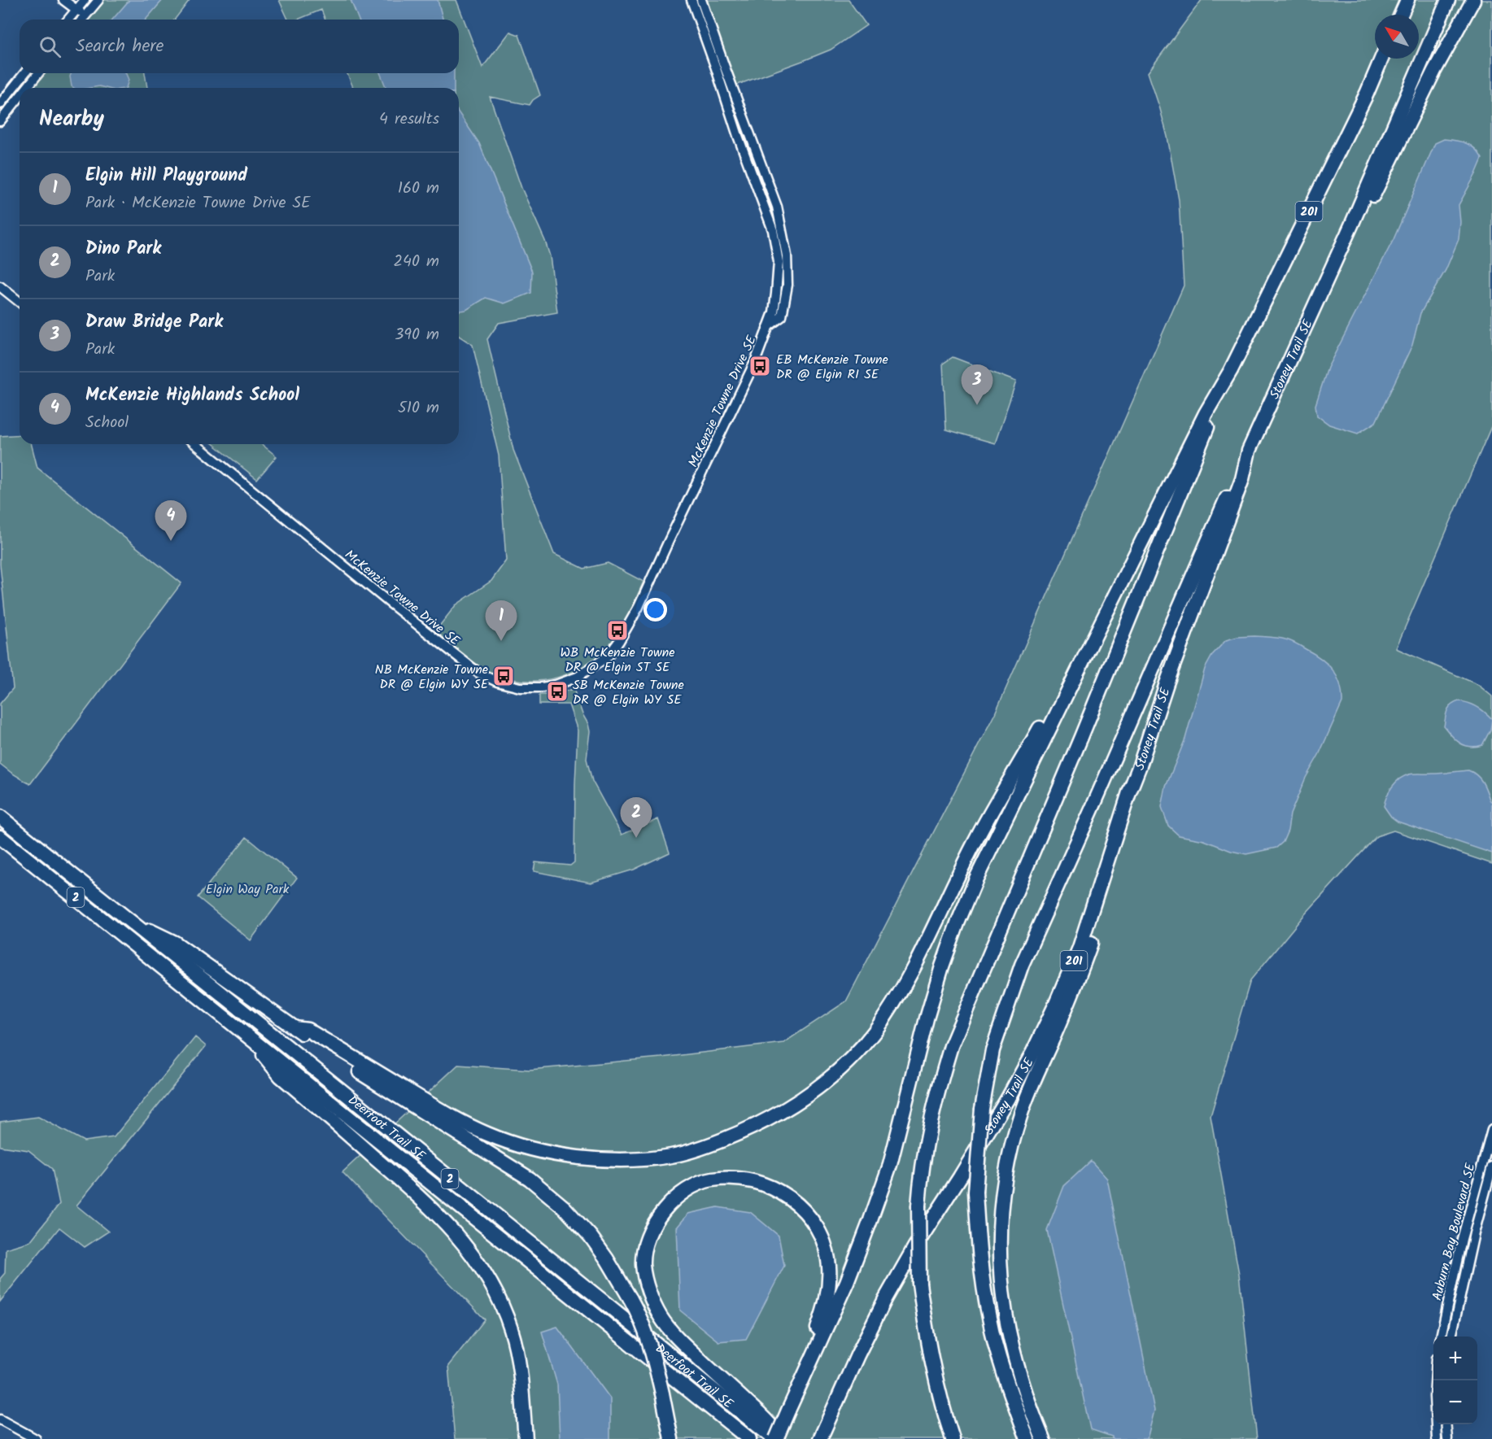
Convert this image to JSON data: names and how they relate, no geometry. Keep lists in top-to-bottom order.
{
  "streets": {
    "highway": [
      "201",
      "Stoney Trail SE",
      "2",
      "Deerfoot Trail SE"
    ],
    "street": ["McKenzie Towne Drive SE", "Auburn Bay Boulevard SE"]
  },
  "crossings": [
    ["201", "Deerfoot Trail SE"]
  ],
  "parks": ["Elgin Way Park"],
  "places": {
    "bus stop": [
      "EB McKenzie Towne DR @ Elgin RI SE",
      "WB McKenzie Towne DR @ Elgin ST SE",
      "NB McKenzie Towne DR @ Elgin WY SE",
      "SB McKenzie Towne DR @ Elgin WY SE"
    ]
  },
  "north": "top left",
  "page": {
    "search": "Search here",
    "heading": ["Nearby", "4 results"],
    "list": [
      {
        "mark": "1",
        "name": "Elgin Hill Playground",
        "note": "Park · McKenzie Towne Drive SE",
        "value": "160 m"
      },
      {
        "mark": "2",
        "name": "Dino Park",
        "note": "Park",
        "value": "240 m"
      },
      {
        "mark": "3",
        "name": "Draw Bridge Park",
        "note": "Park",
        "value": "390 m"
      },
      {
        "mark": "4",
        "name": "McKenzie Highlands School",
        "note": "School",
        "value": "510 m"
      }
    ],
    "pins": [
      "3",
      "4",
      "1",
      "2"
    ],
    "map_buttons": ["+", "−"]
  }
}
